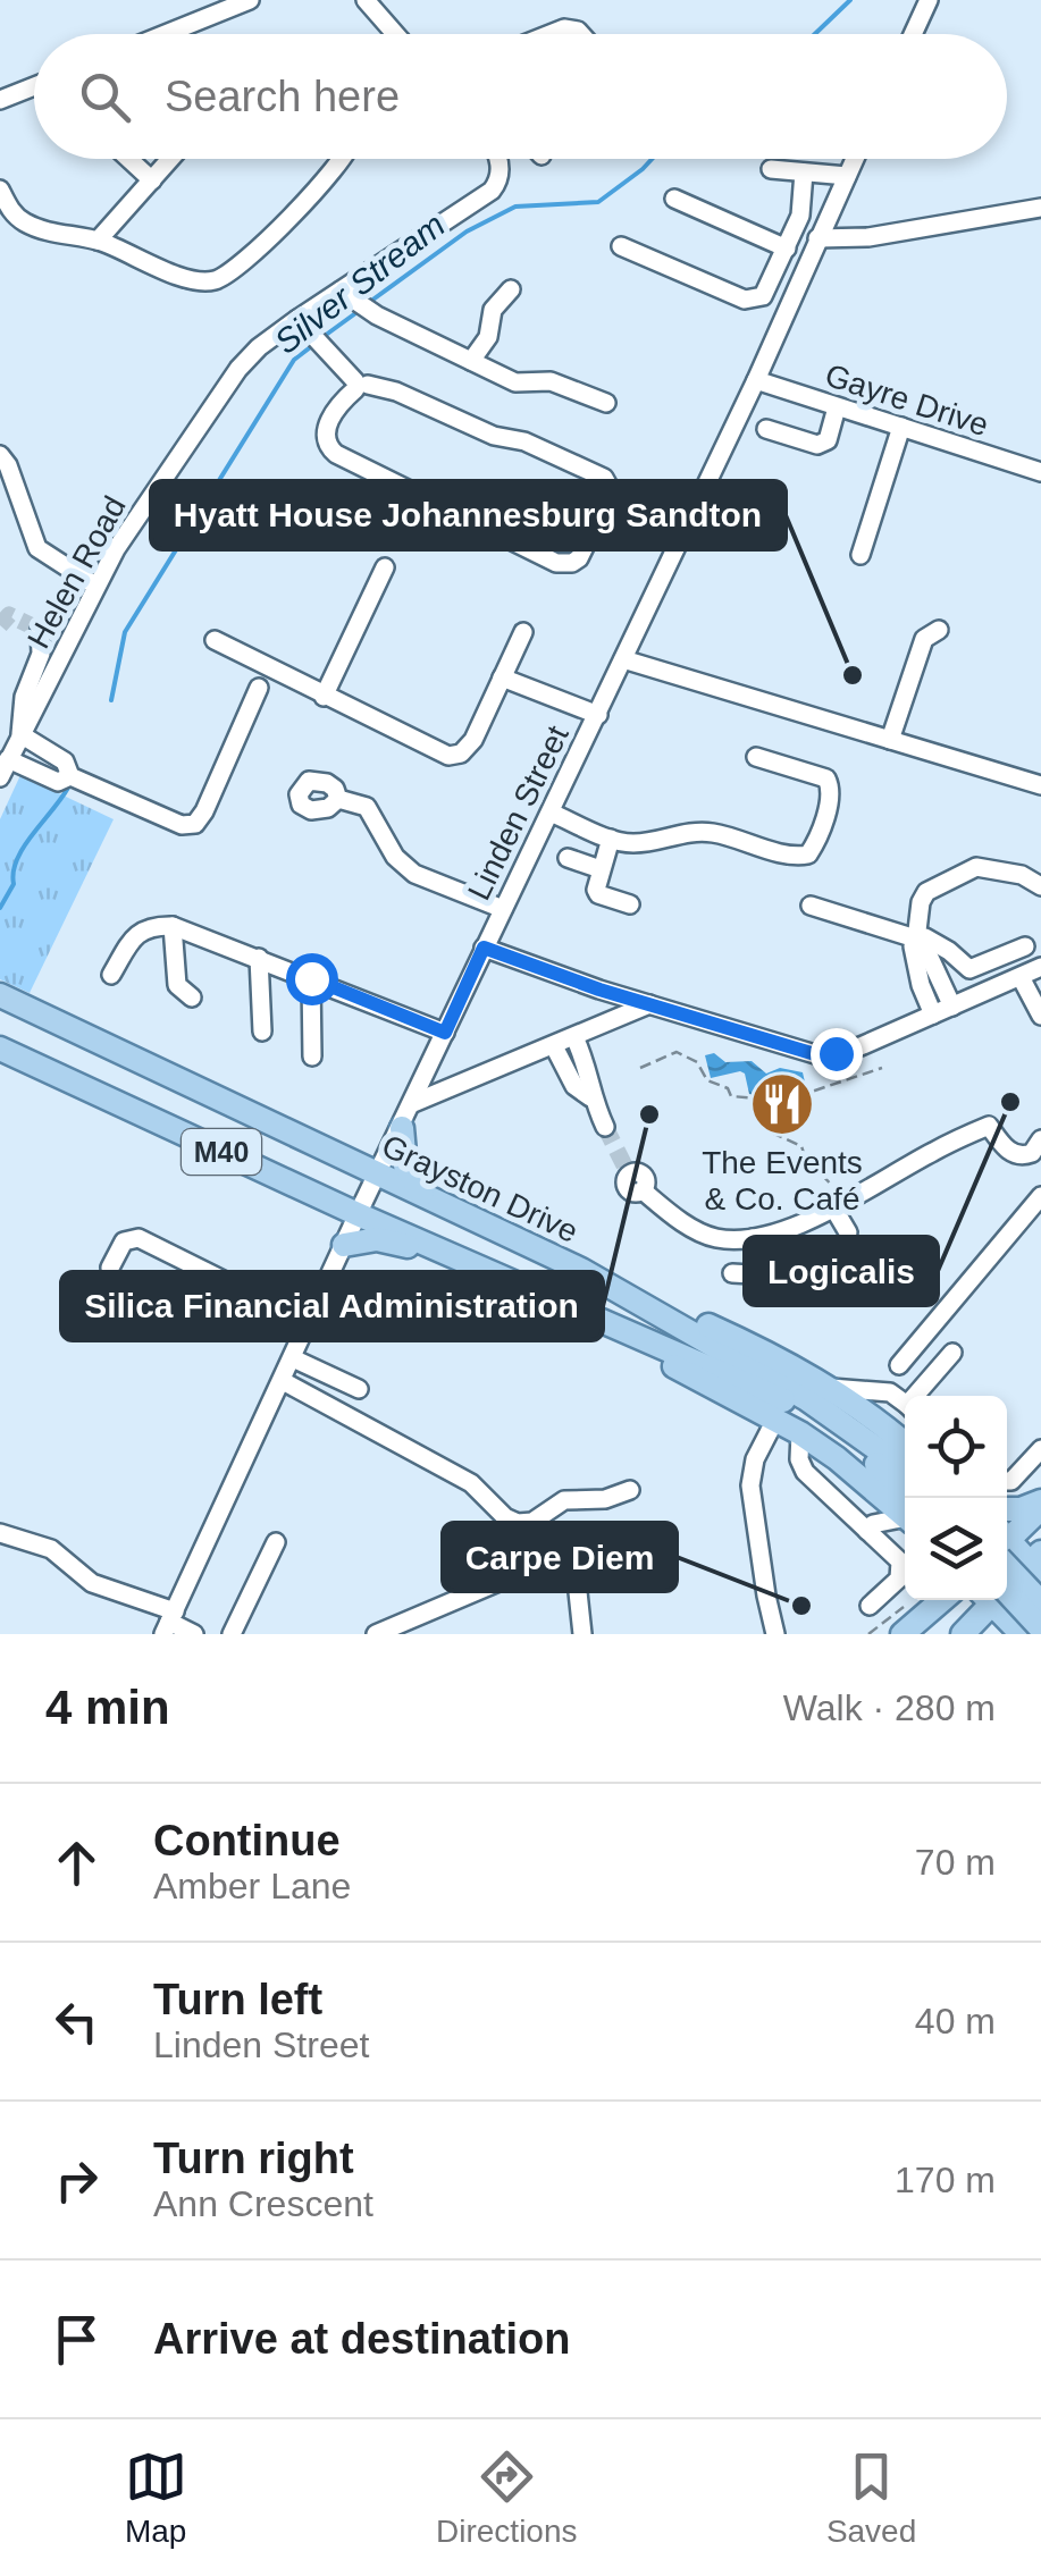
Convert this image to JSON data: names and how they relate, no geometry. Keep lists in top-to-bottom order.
{
  "streets": {
    "main road": ["M40", "Grayston Drive"],
    "street": ["Gayre Drive", "Helen Road", "Linden Street"]
  },
  "crossings": [
    ["Gayre Drive", "Linden Street"],
    ["Linden Street", "Grayston Drive"]
  ],
  "water": ["Silver Stream"],
  "places": {
    "other": [
      "Hyatt House Johannesburg Sandton",
      "Logicalis",
      "Silica Financial Administration",
      "Carpe Diem"
    ],
    "restaurant": ["The Events & Co. Café"]
  },
  "page": {
    "search": "Search here",
    "heading": ["4 min", "Walk · 280 m"],
    "list": [
      ["Continue", "Amber Lane", "70 m"],
      ["Turn left", "Linden Street", "40 m"],
      ["Turn right", "Ann Crescent", "170 m"],
      "Arrive at destination"
    ],
    "nav": ["Map", "Directions", "Saved"]
  }
}
